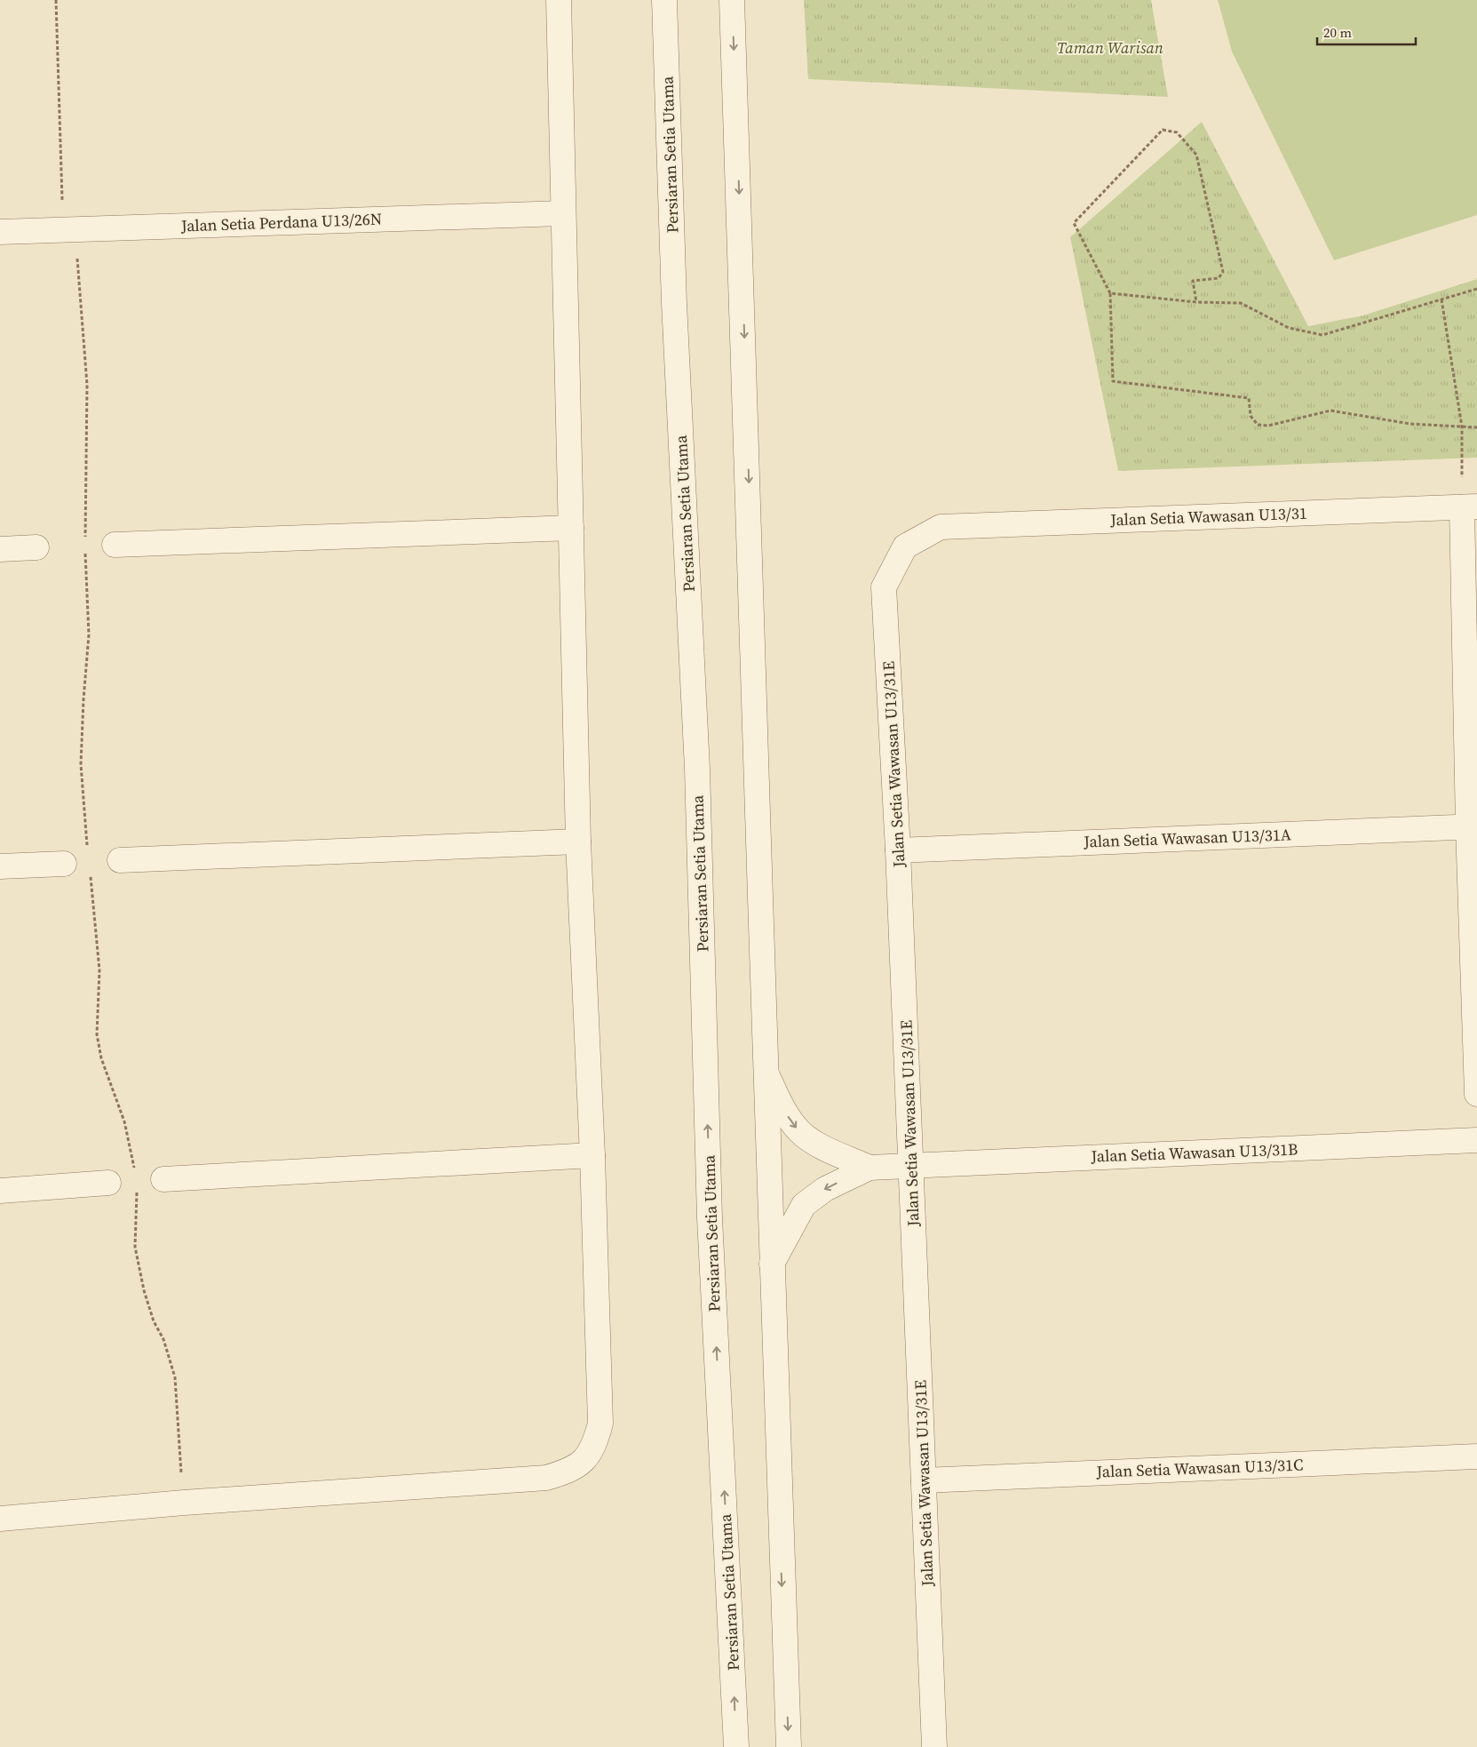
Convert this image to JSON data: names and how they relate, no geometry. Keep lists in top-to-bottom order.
{
  "streets": {
    "street": [
      "Persiaran Setia Utama",
      "Jalan Setia Perdana U13/26N",
      "Jalan Setia Wawasan U13/31",
      "Jalan Setia Wawasan U13/31E",
      "Jalan Setia Wawasan U13/31A",
      "Jalan Setia Wawasan U13/31B",
      "Jalan Setia Wawasan U13/31C"
    ]
  },
  "crossings": [
    ["Jalan Setia Wawasan U13/31", "Jalan Setia Wawasan U13/31E"],
    ["Jalan Setia Wawasan U13/31E", "Jalan Setia Wawasan U13/31A"],
    ["Jalan Setia Wawasan U13/31E", "Jalan Setia Wawasan U13/31B"],
    ["Jalan Setia Wawasan U13/31E", "Jalan Setia Wawasan U13/31C"]
  ],
  "parks": ["Taman Warisan"],
  "scale_bar": "20 m"
}
